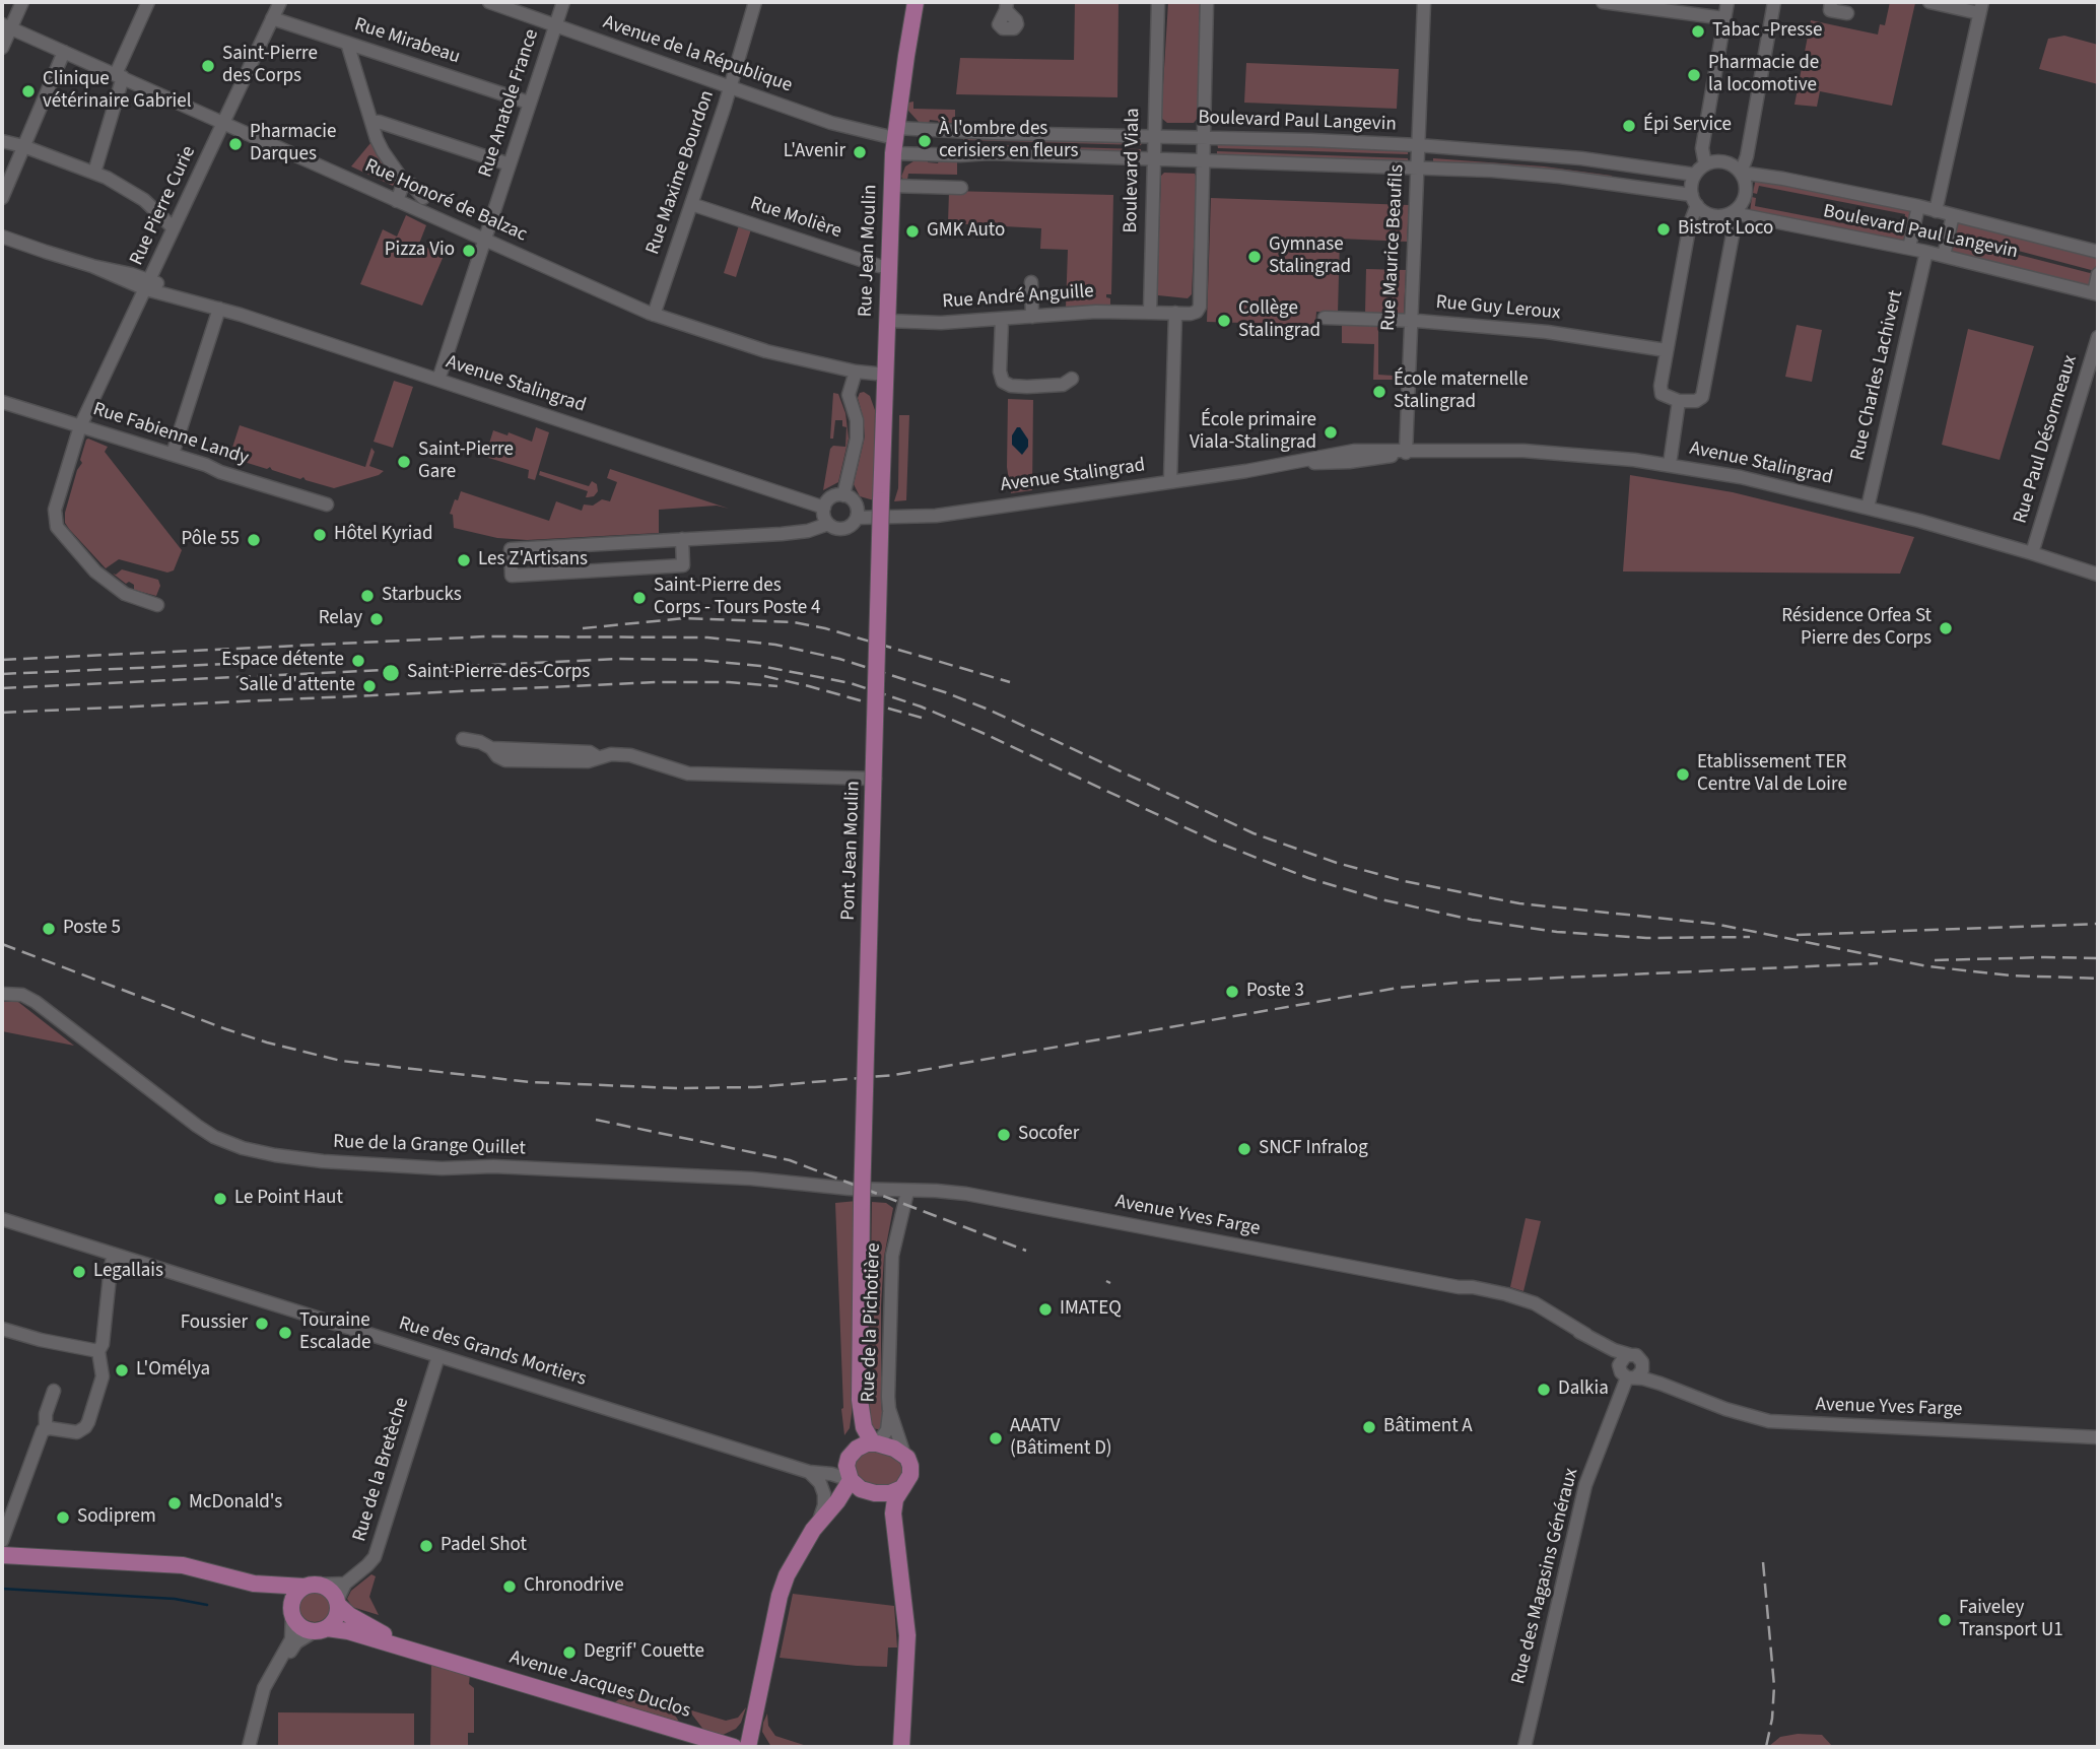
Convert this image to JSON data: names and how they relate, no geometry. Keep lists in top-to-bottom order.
{
  "streets": {
    "main road": ["Rue Jean Moulin", "Pont Jean Moulin", "Avenue Jacques Duclos"],
    "street": [
      "Rue Mirabeau",
      "Avenue de la République",
      "Rue Anatole France",
      "Boulevard Paul Langevin",
      "Boulevard Viala",
      "Rue Maxime Bourdon",
      "Rue Honoré de Balzac",
      "Rue Pierre Curie",
      "Rue Molière",
      "Rue Maurice Beaufils",
      "Rue André Anguille",
      "Rue Guy Leroux",
      "Rue Charles Lachivert",
      "Avenue Stalingrad",
      "Rue Fabienne Landy",
      "Rue Paul Désormeaux",
      "Rue de la Grange Quillet",
      "Avenue Yves Farge",
      "Rue de la Pichotière",
      "Rue des Grands Mortiers",
      "Rue de la Bretèche",
      "Rue des Magasins Généraux"
    ]
  },
  "crossings": [
    ["Rue Mirabeau", "Rue Anatole France"],
    ["Rue Mirabeau", "Rue Pierre Curie"],
    ["Avenue de la République", "Rue Anatole France"],
    ["Avenue de la République", "Boulevard Paul Langevin"],
    ["Avenue de la République", "Rue Maxime Bourdon"],
    ["Avenue de la République", "Rue Jean Moulin"],
    ["Rue Anatole France", "Rue Honoré de Balzac"],
    ["Rue Anatole France", "Avenue Stalingrad"],
    ["Boulevard Paul Langevin", "Boulevard Viala"],
    ["Boulevard Paul Langevin", "Rue Maurice Beaufils"],
    ["Boulevard Paul Langevin", "Rue Jean Moulin"],
    ["Boulevard Paul Langevin", "Rue Charles Lachivert"],
    ["Boulevard Viala", "Rue André Anguille"],
    ["Rue Maxime Bourdon", "Rue Honoré de Balzac"],
    ["Rue Maxime Bourdon", "Rue Molière"],
    ["Rue Honoré de Balzac", "Rue Pierre Curie"],
    ["Rue Honoré de Balzac", "Rue Jean Moulin"],
    ["Rue Pierre Curie", "Avenue Stalingrad"],
    ["Rue Pierre Curie", "Rue Fabienne Landy"],
    ["Rue Molière", "Rue Jean Moulin"],
    ["Rue Maurice Beaufils", "Rue Guy Leroux"],
    ["Rue Maurice Beaufils", "Avenue Stalingrad"],
    ["Rue Jean Moulin", "Rue André Anguille"],
    ["Rue Jean Moulin", "Pont Jean Moulin"],
    ["Rue Charles Lachivert", "Avenue Stalingrad"],
    ["Avenue Stalingrad", "Rue Paul Désormeaux"],
    ["Rue de la Grange Quillet", "Avenue Yves Farge"],
    ["Rue de la Grange Quillet", "Rue de la Pichotière"],
    ["Avenue Yves Farge", "Rue de la Pichotière"],
    ["Avenue Yves Farge", "Rue des Magasins Généraux"],
    ["Rue de la Pichotière", "Rue des Grands Mortiers"],
    ["Rue des Grands Mortiers", "Rue de la Bretèche"],
    ["Rue de la Bretèche", "Avenue Jacques Duclos"]
  ],
  "places": [
    "Tabac -Presse",
    "Saint-Pierre des Corps",
    "Pharmacie de la locomotive",
    "Clinique vétérinaire Gabriel",
    "Épi Service",
    "À l'ombre des cerisiers en fleurs",
    "Pharmacie Darques",
    "L'Avenir",
    "Bistrot Loco",
    "GMK Auto",
    "Pizza Vio",
    "Gymnase Stalingrad",
    "Collège Stalingrad",
    "École maternelle Stalingrad",
    "École primaire Viala-Stalingrad",
    "Saint-Pierre Gare",
    "Hôtel Kyriad",
    "Pôle 55",
    "Les Z'Artisans",
    "Starbucks",
    "Saint-Pierre des Corps - Tours Poste 4",
    "Relay",
    "Résidence Orfea St Pierre des Corps",
    "Espace détente",
    "Saint-Pierre-des-Corps",
    "Salle d'attente",
    "Etablissement TER Centre Val de Loire",
    "Poste 5",
    "Poste 3",
    "Socofer",
    "SNCF Infralog",
    "Le Point Haut",
    "Legallais",
    "IMATEQ",
    "Foussier",
    "Touraine Escalade",
    "L'Omélya",
    "Dalkia",
    "Bâtiment A",
    "AAATV (Bâtiment D)",
    "McDonald's",
    "Sodiprem",
    "Padel Shot",
    "Chronodrive",
    "Faiveley Transport U1",
    "Degrif' Couette"
  ]
}
